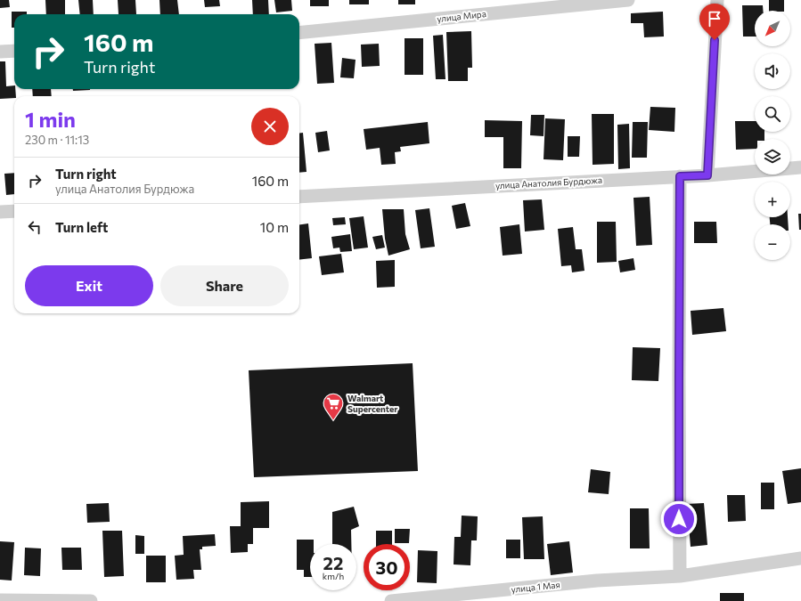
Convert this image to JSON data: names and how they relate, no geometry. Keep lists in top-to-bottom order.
{
  "streets": {
    "street": ["улица Мира", "улица Анатолия Бурдюжа", "улица 1 Мая"]
  },
  "places": {
    "supermarket": ["Walmart Supercenter"]
  },
  "north": "bottom left",
  "page": {
    "map_buttons": ["+", "−"],
    "turn": ["160 m", "Turn right"],
    "heading": ["1 min", "230 m · 11:13"],
    "list": [
      {
        "name": "Turn right",
        "note": "улица Анатолия Бурдюжа",
        "value": "160 m"
      },
      {
        "name": "Turn left",
        "value": "10 m"
      }
    ],
    "buttons": ["Exit", "Share"],
    "speed": "22 km/h",
    "limit": "30"
  }
}
